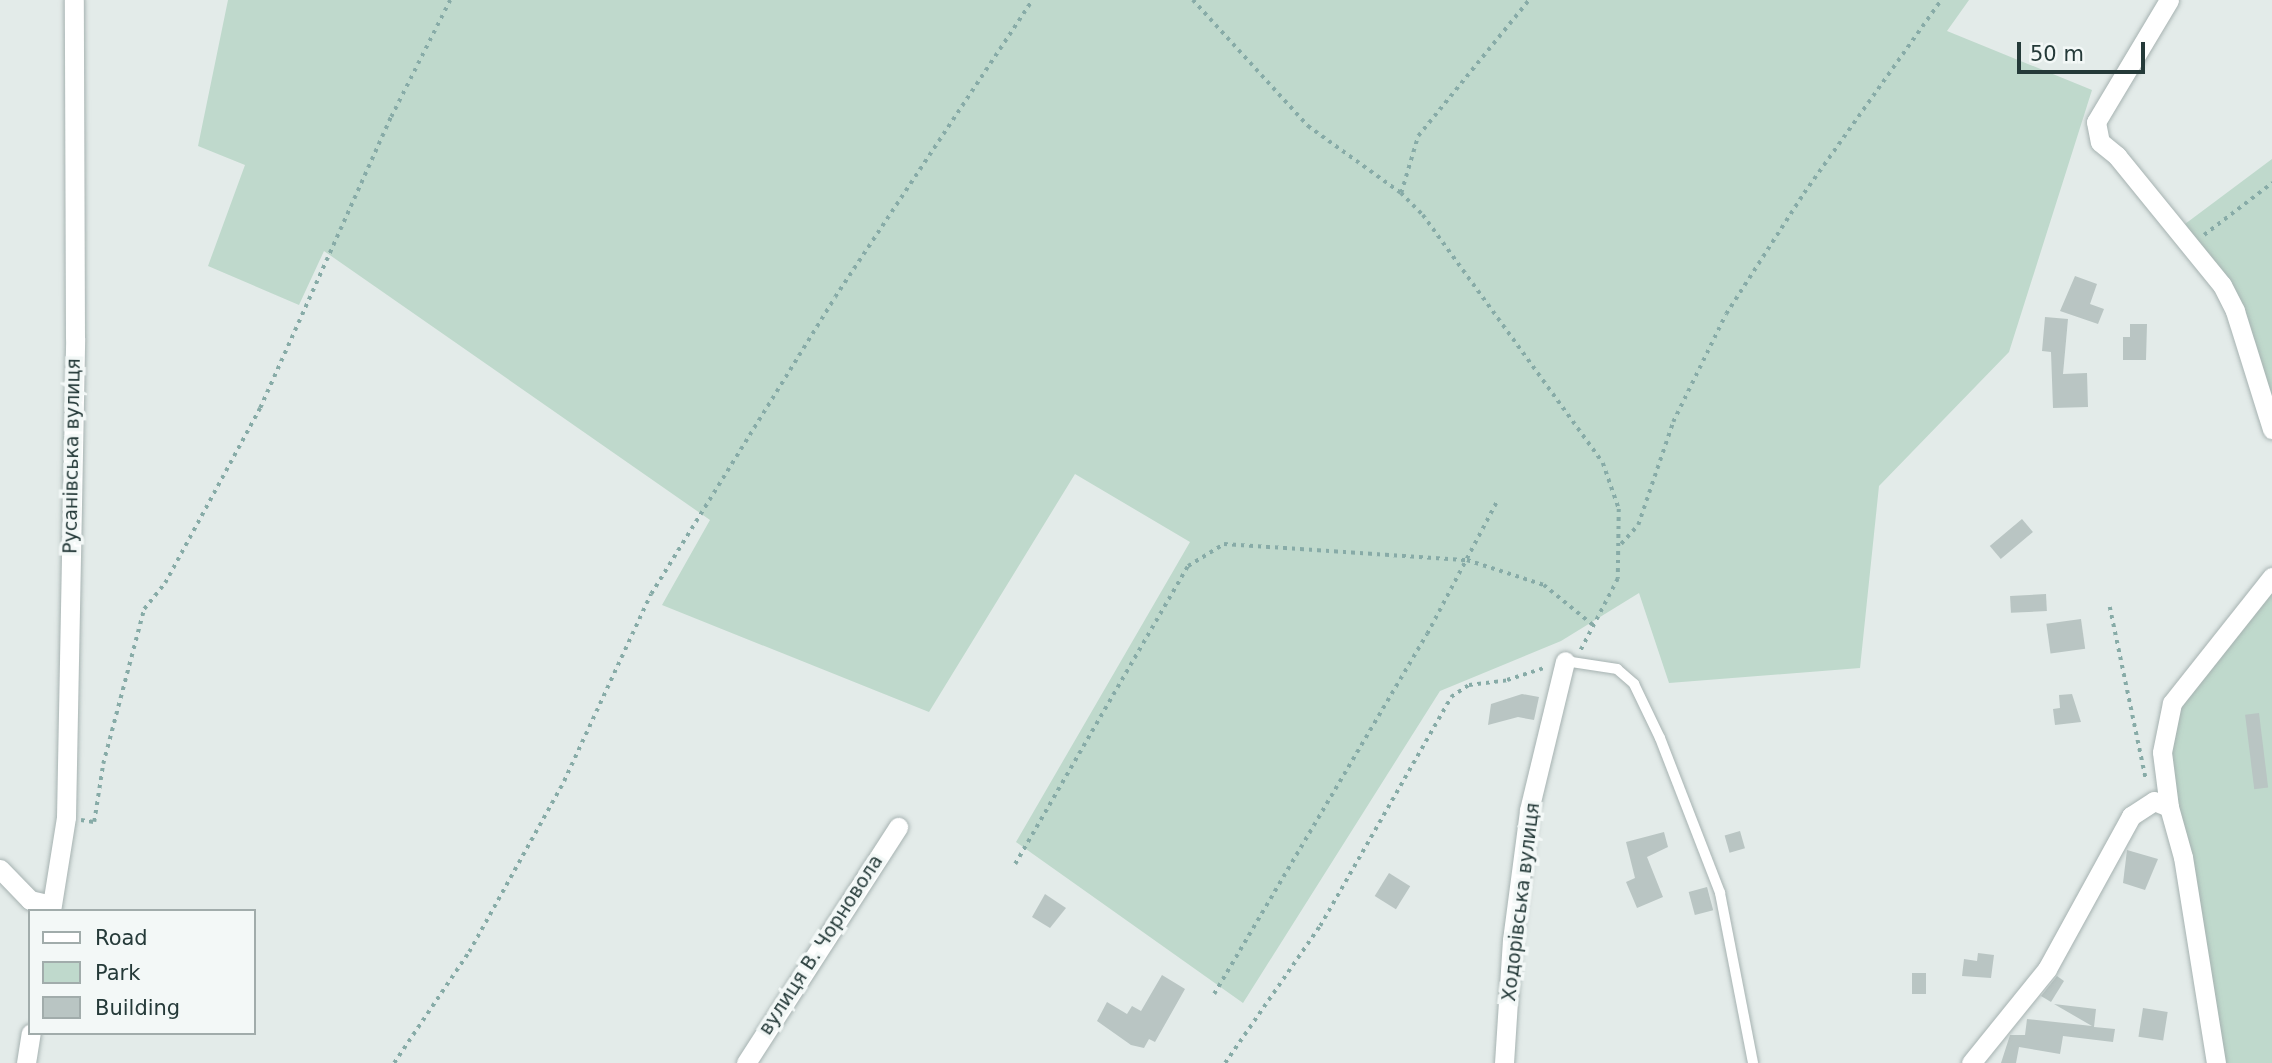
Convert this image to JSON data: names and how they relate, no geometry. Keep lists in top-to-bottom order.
{
  "streets": {
    "street": ["Русанівська вулиця", "Ходорівська вулиця", "вулиця В. Чорновола"]
  },
  "legend": ["Road", "Park", "Building"],
  "scale_bar": "50 m"
}
